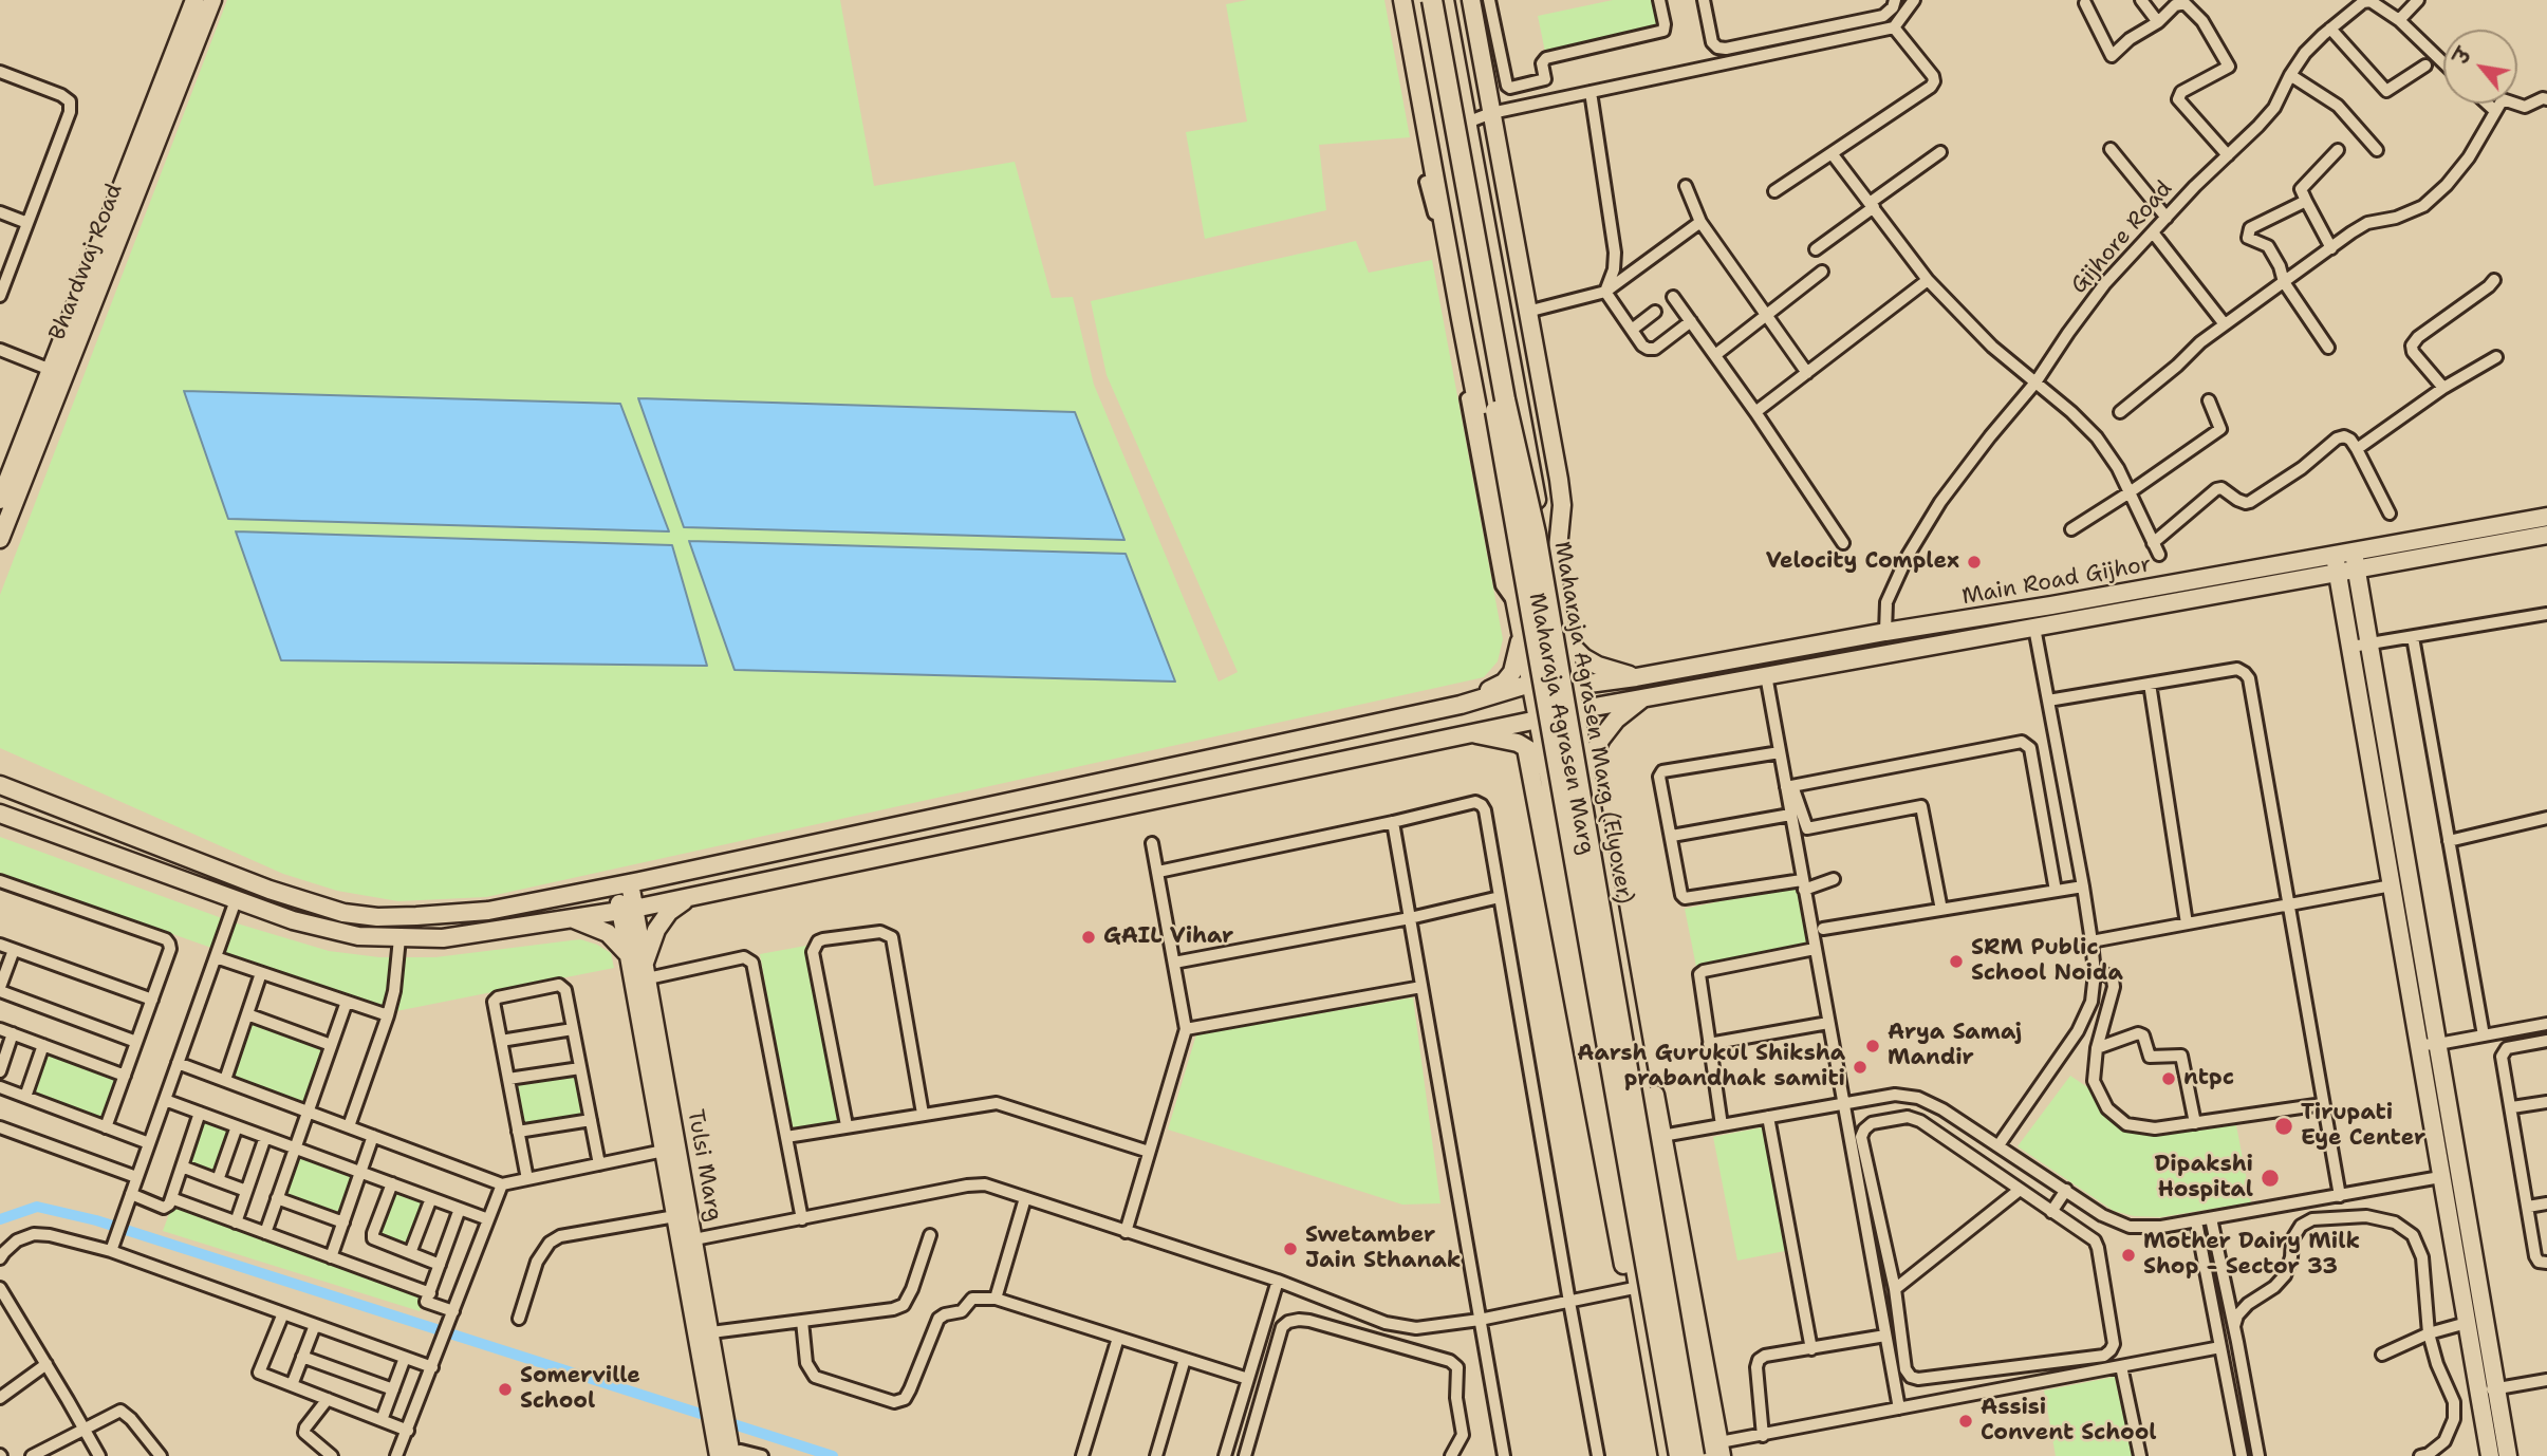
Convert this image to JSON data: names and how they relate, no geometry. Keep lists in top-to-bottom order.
{
  "streets": {
    "main road": ["Maharaja Agrasen Marg (Flyover)"],
    "street": [
      "Gijhore Road",
      "Bhardwaj Road",
      "Main Road Gijhor",
      "Maharaja Agrasen Marg",
      "Tulsi Marg"
    ]
  },
  "crossings": [
    ["Gijhore Road", "Main Road Gijhor"],
    ["Main Road Gijhor", "Maharaja Agrasen Marg"],
    ["Maharaja Agrasen Marg (Flyover)", "Maharaja Agrasen Marg"]
  ],
  "places": [
    "Velocity Complex",
    "GAIL Vihar",
    "SRM Public School Noida",
    "Arya Samaj Mandir",
    "Aarsh Gurukul Shiksha prabandhak samiti",
    "ntpc",
    "Tirupati Eye Center",
    "Dipakshi Hospital",
    "Swetamber Jain Sthanak",
    "Mother Dairy Milk Shop - Sector 33",
    "Somerville School",
    "Assisi Convent School"
  ],
  "north": "top left"
}
